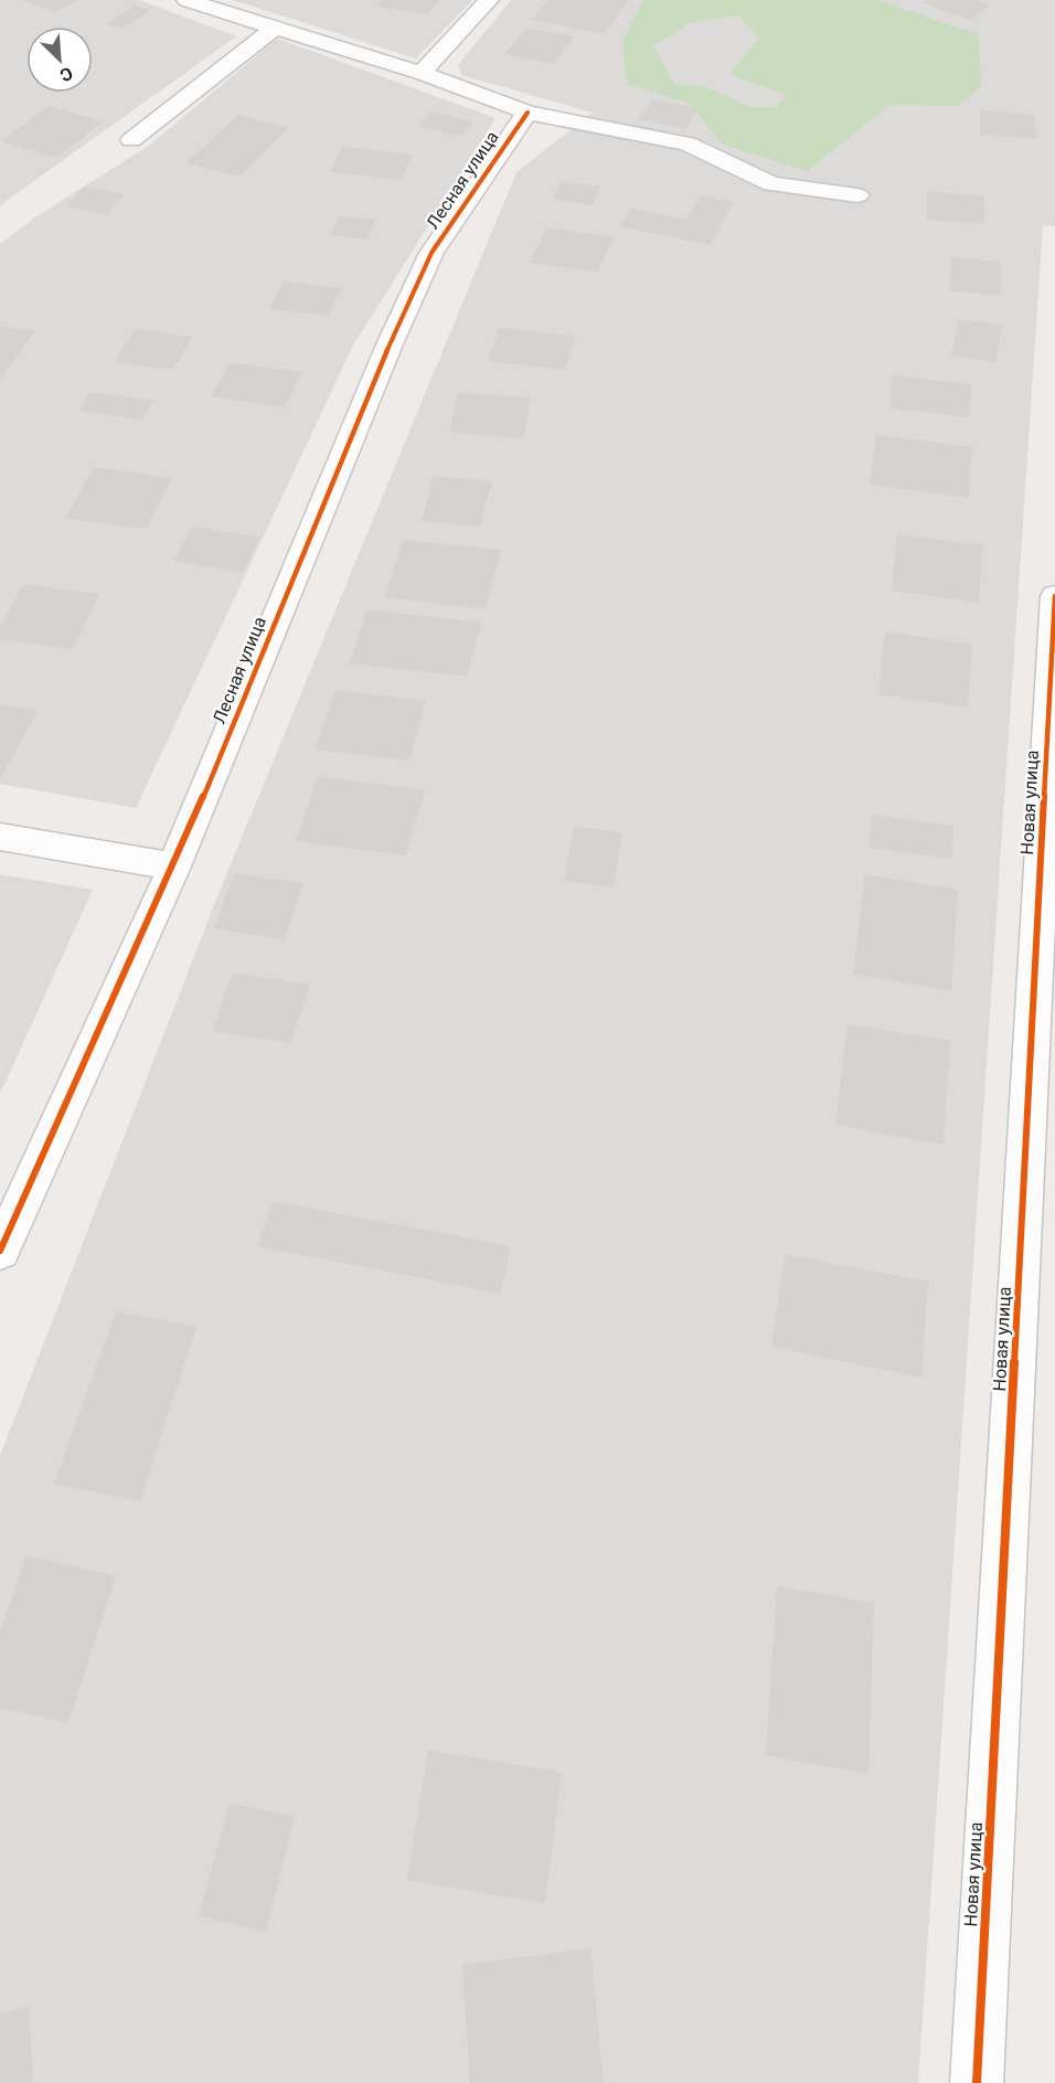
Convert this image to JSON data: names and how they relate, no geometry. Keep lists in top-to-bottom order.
{
  "streets": {
    "street": ["Лесная улица", "Новая улица"]
  },
  "north": "bottom right"
}
